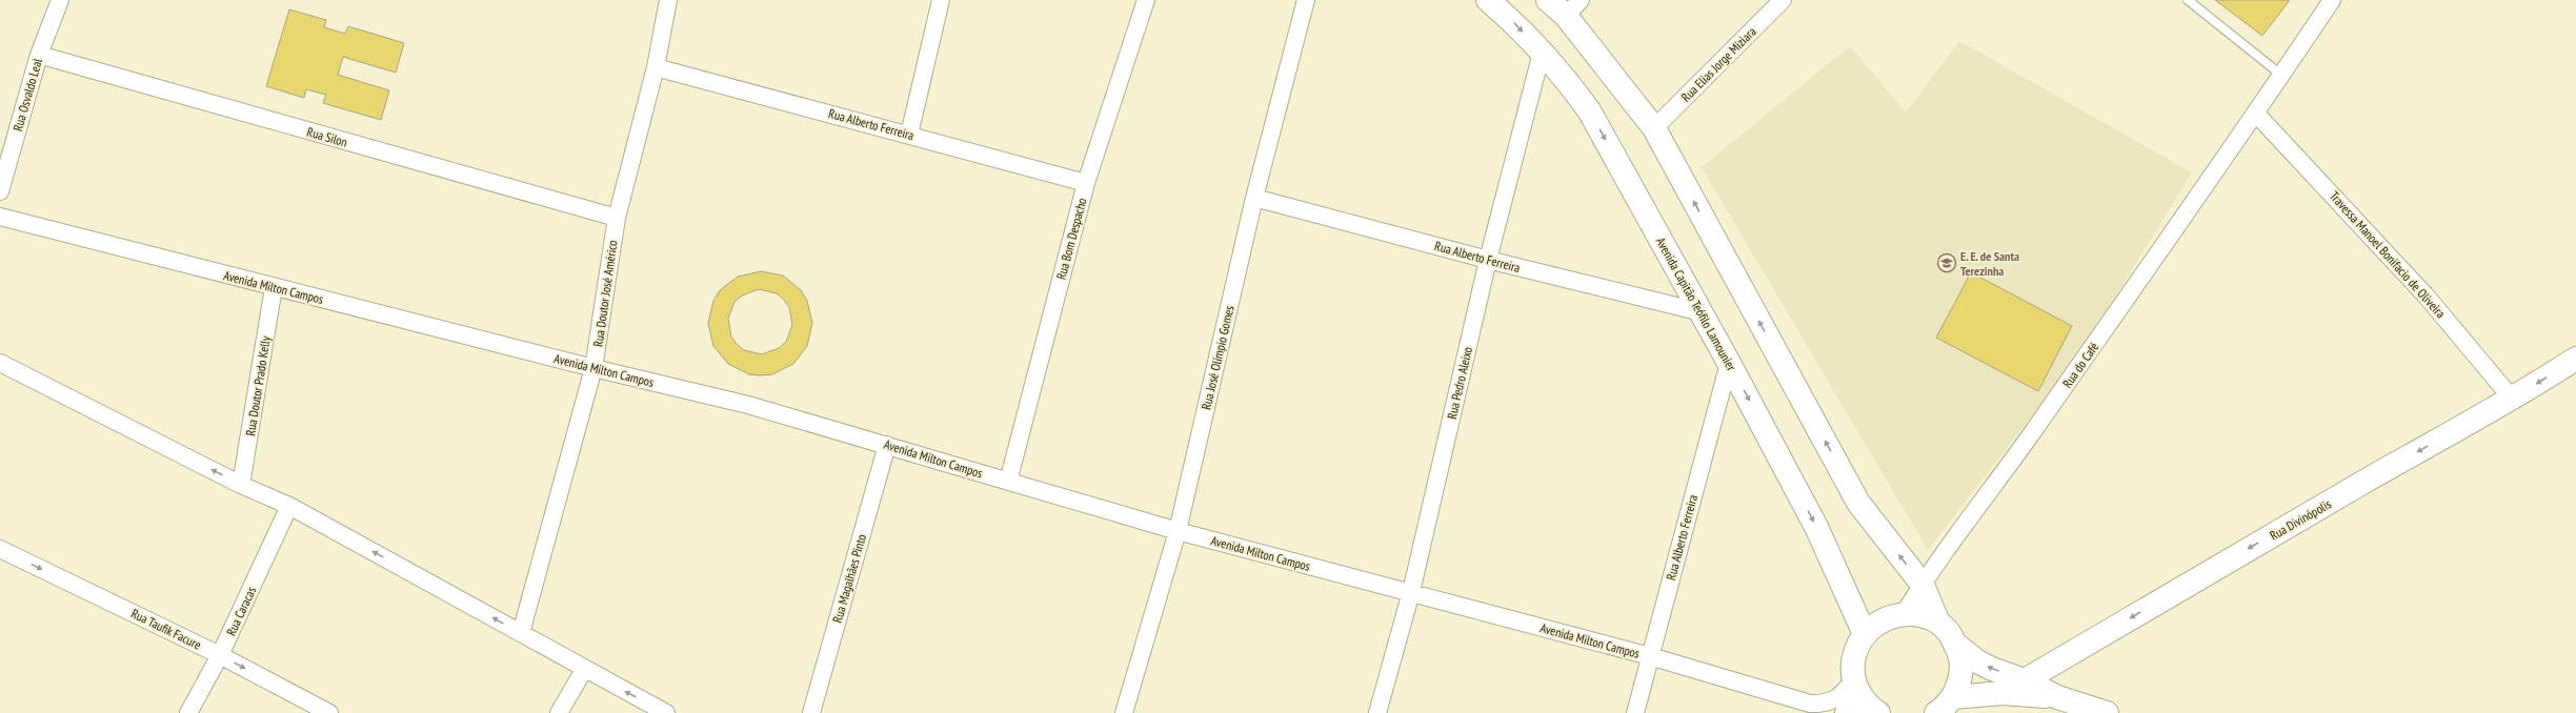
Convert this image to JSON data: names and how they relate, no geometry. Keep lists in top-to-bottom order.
{
  "streets": {
    "main road": ["Avenida Capitão Teófilo Lamounier", "Rua Divinópolis"],
    "street": [
      "Rua Elias Jorge Miziara",
      "Rua Osvaldo Leal",
      "Rua Alberto Ferreira",
      "Rua Silon",
      "Rua Bom Despacho",
      "Travessa Manoel Bonifacio de Oliveira",
      "Avenida Milton Campos",
      "Rua Doutor José Américo",
      "Rua José Olímpio Gomes",
      "Rua do Café",
      "Rua Pedro Aleixo",
      "Rua Doutor Prado Kelly",
      "Rua Magalhães Pinto",
      "Rua Caracas",
      "Rua Taufik Facure"
    ]
  },
  "crossings": [
    ["Rua Osvaldo Leal", "Rua Silon"],
    ["Rua Alberto Ferreira", "Rua Bom Despacho"],
    ["Rua Alberto Ferreira", "Avenida Milton Campos"],
    ["Rua Alberto Ferreira", "Rua Doutor José Américo"],
    ["Rua Alberto Ferreira", "Avenida Capitão Teófilo Lamounier"],
    ["Rua Alberto Ferreira", "Rua José Olímpio Gomes"],
    ["Rua Alberto Ferreira", "Rua Pedro Aleixo"],
    ["Rua Silon", "Rua Doutor José Américo"],
    ["Rua Bom Despacho", "Avenida Milton Campos"],
    ["Travessa Manoel Bonifacio de Oliveira", "Rua do Café"],
    ["Travessa Manoel Bonifacio de Oliveira", "Rua Divinópolis"],
    ["Avenida Milton Campos", "Rua Doutor José Américo"],
    ["Avenida Milton Campos", "Rua José Olímpio Gomes"],
    ["Avenida Milton Campos", "Rua Pedro Aleixo"],
    ["Avenida Milton Campos", "Rua Doutor Prado Kelly"],
    ["Avenida Milton Campos", "Rua Magalhães Pinto"],
    ["Avenida Capitão Teófilo Lamounier", "Rua Pedro Aleixo"],
    ["Rua Caracas", "Rua Taufik Facure"]
  ],
  "one_way": ["Rua Divinópolis", "Rua Taufik Facure"],
  "places": {
    "school or university": ["E. E. de Santa Terezinha"]
  }
}
